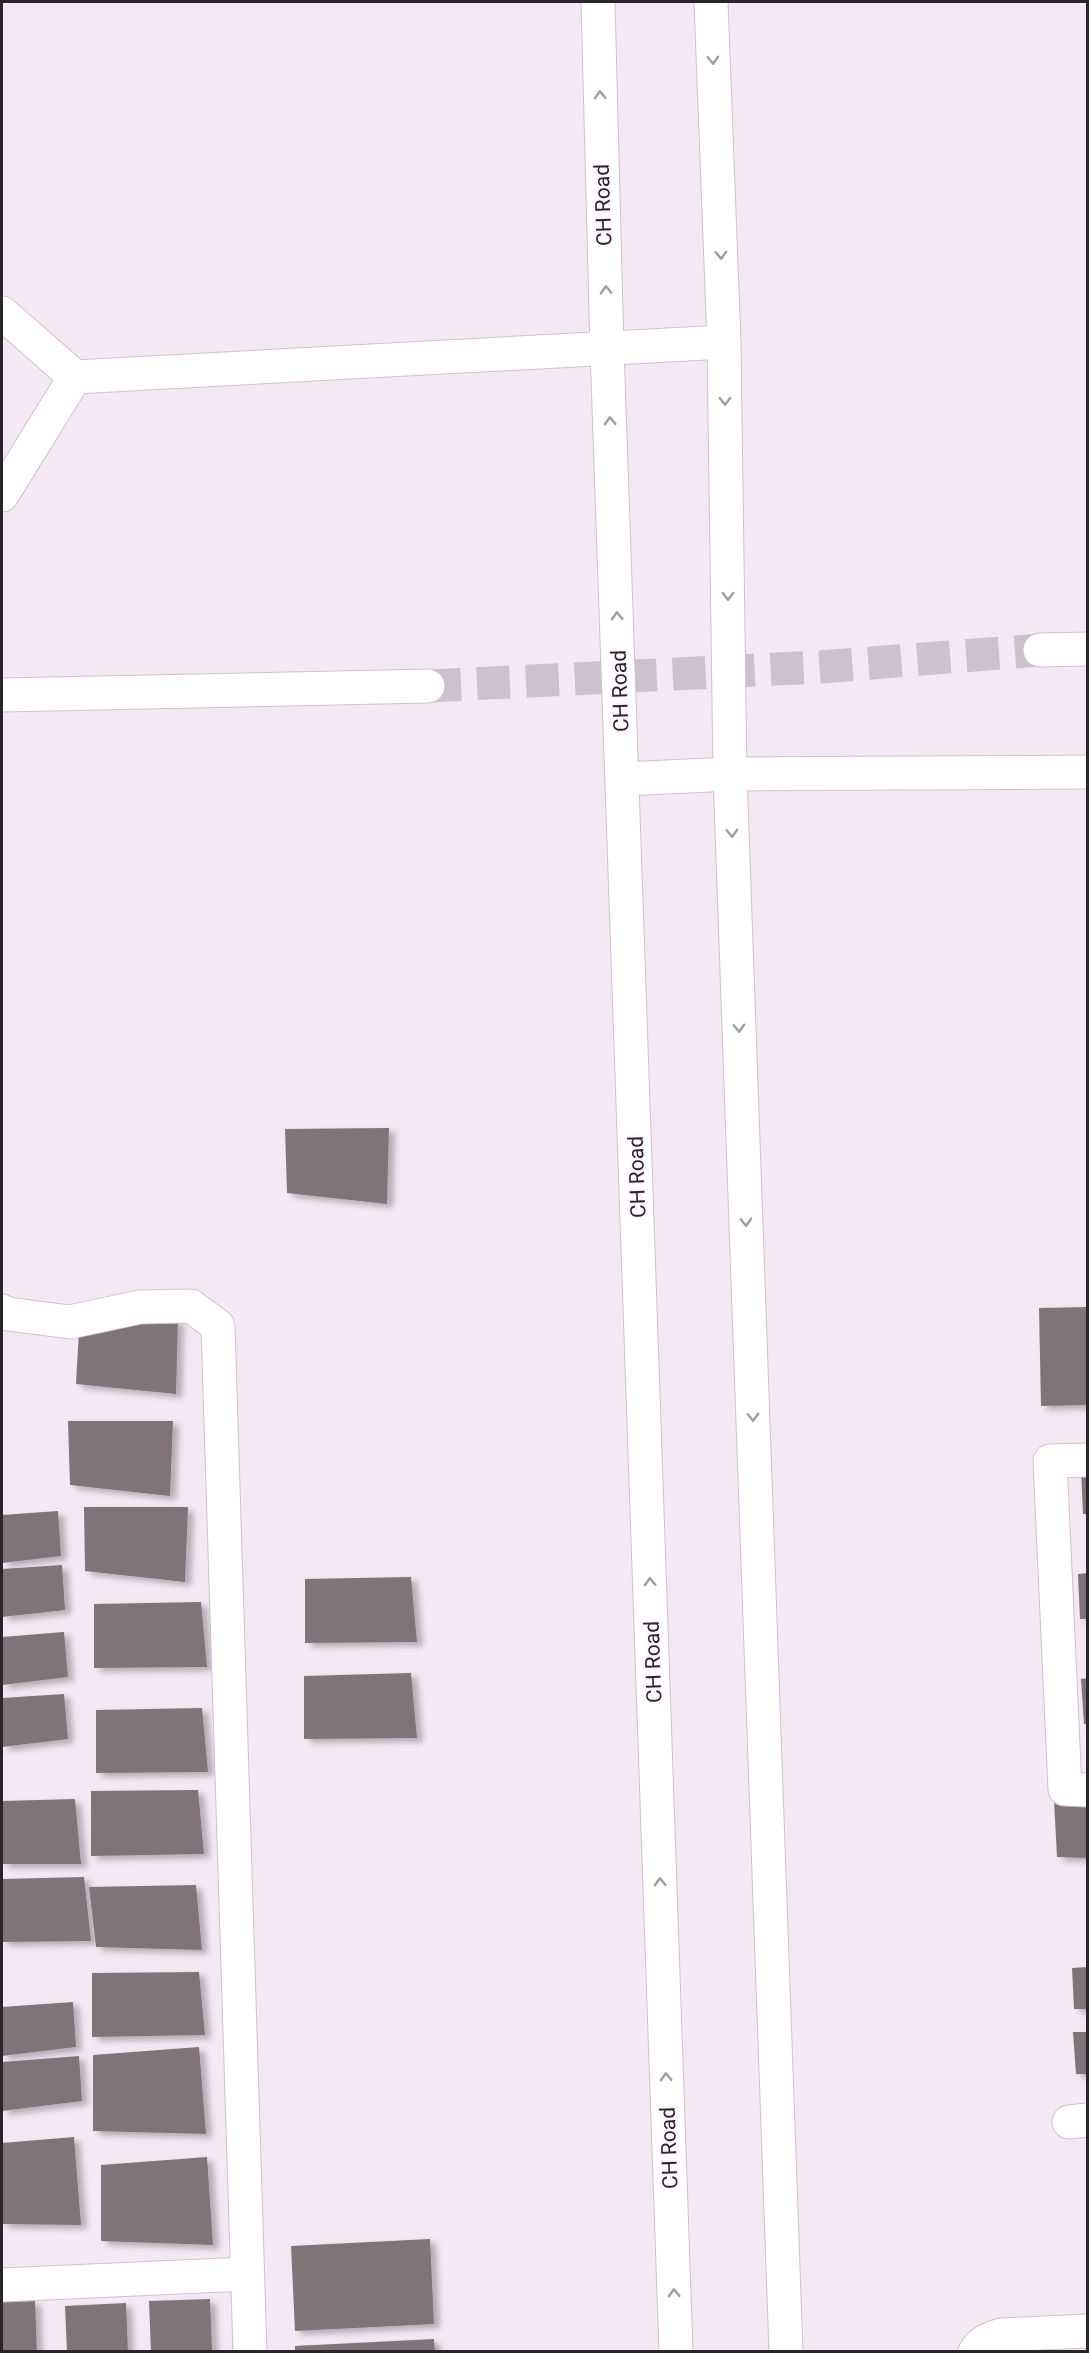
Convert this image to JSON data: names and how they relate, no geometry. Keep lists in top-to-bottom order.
{
  "streets": {
    "street": ["CH Road"]
  }
}
